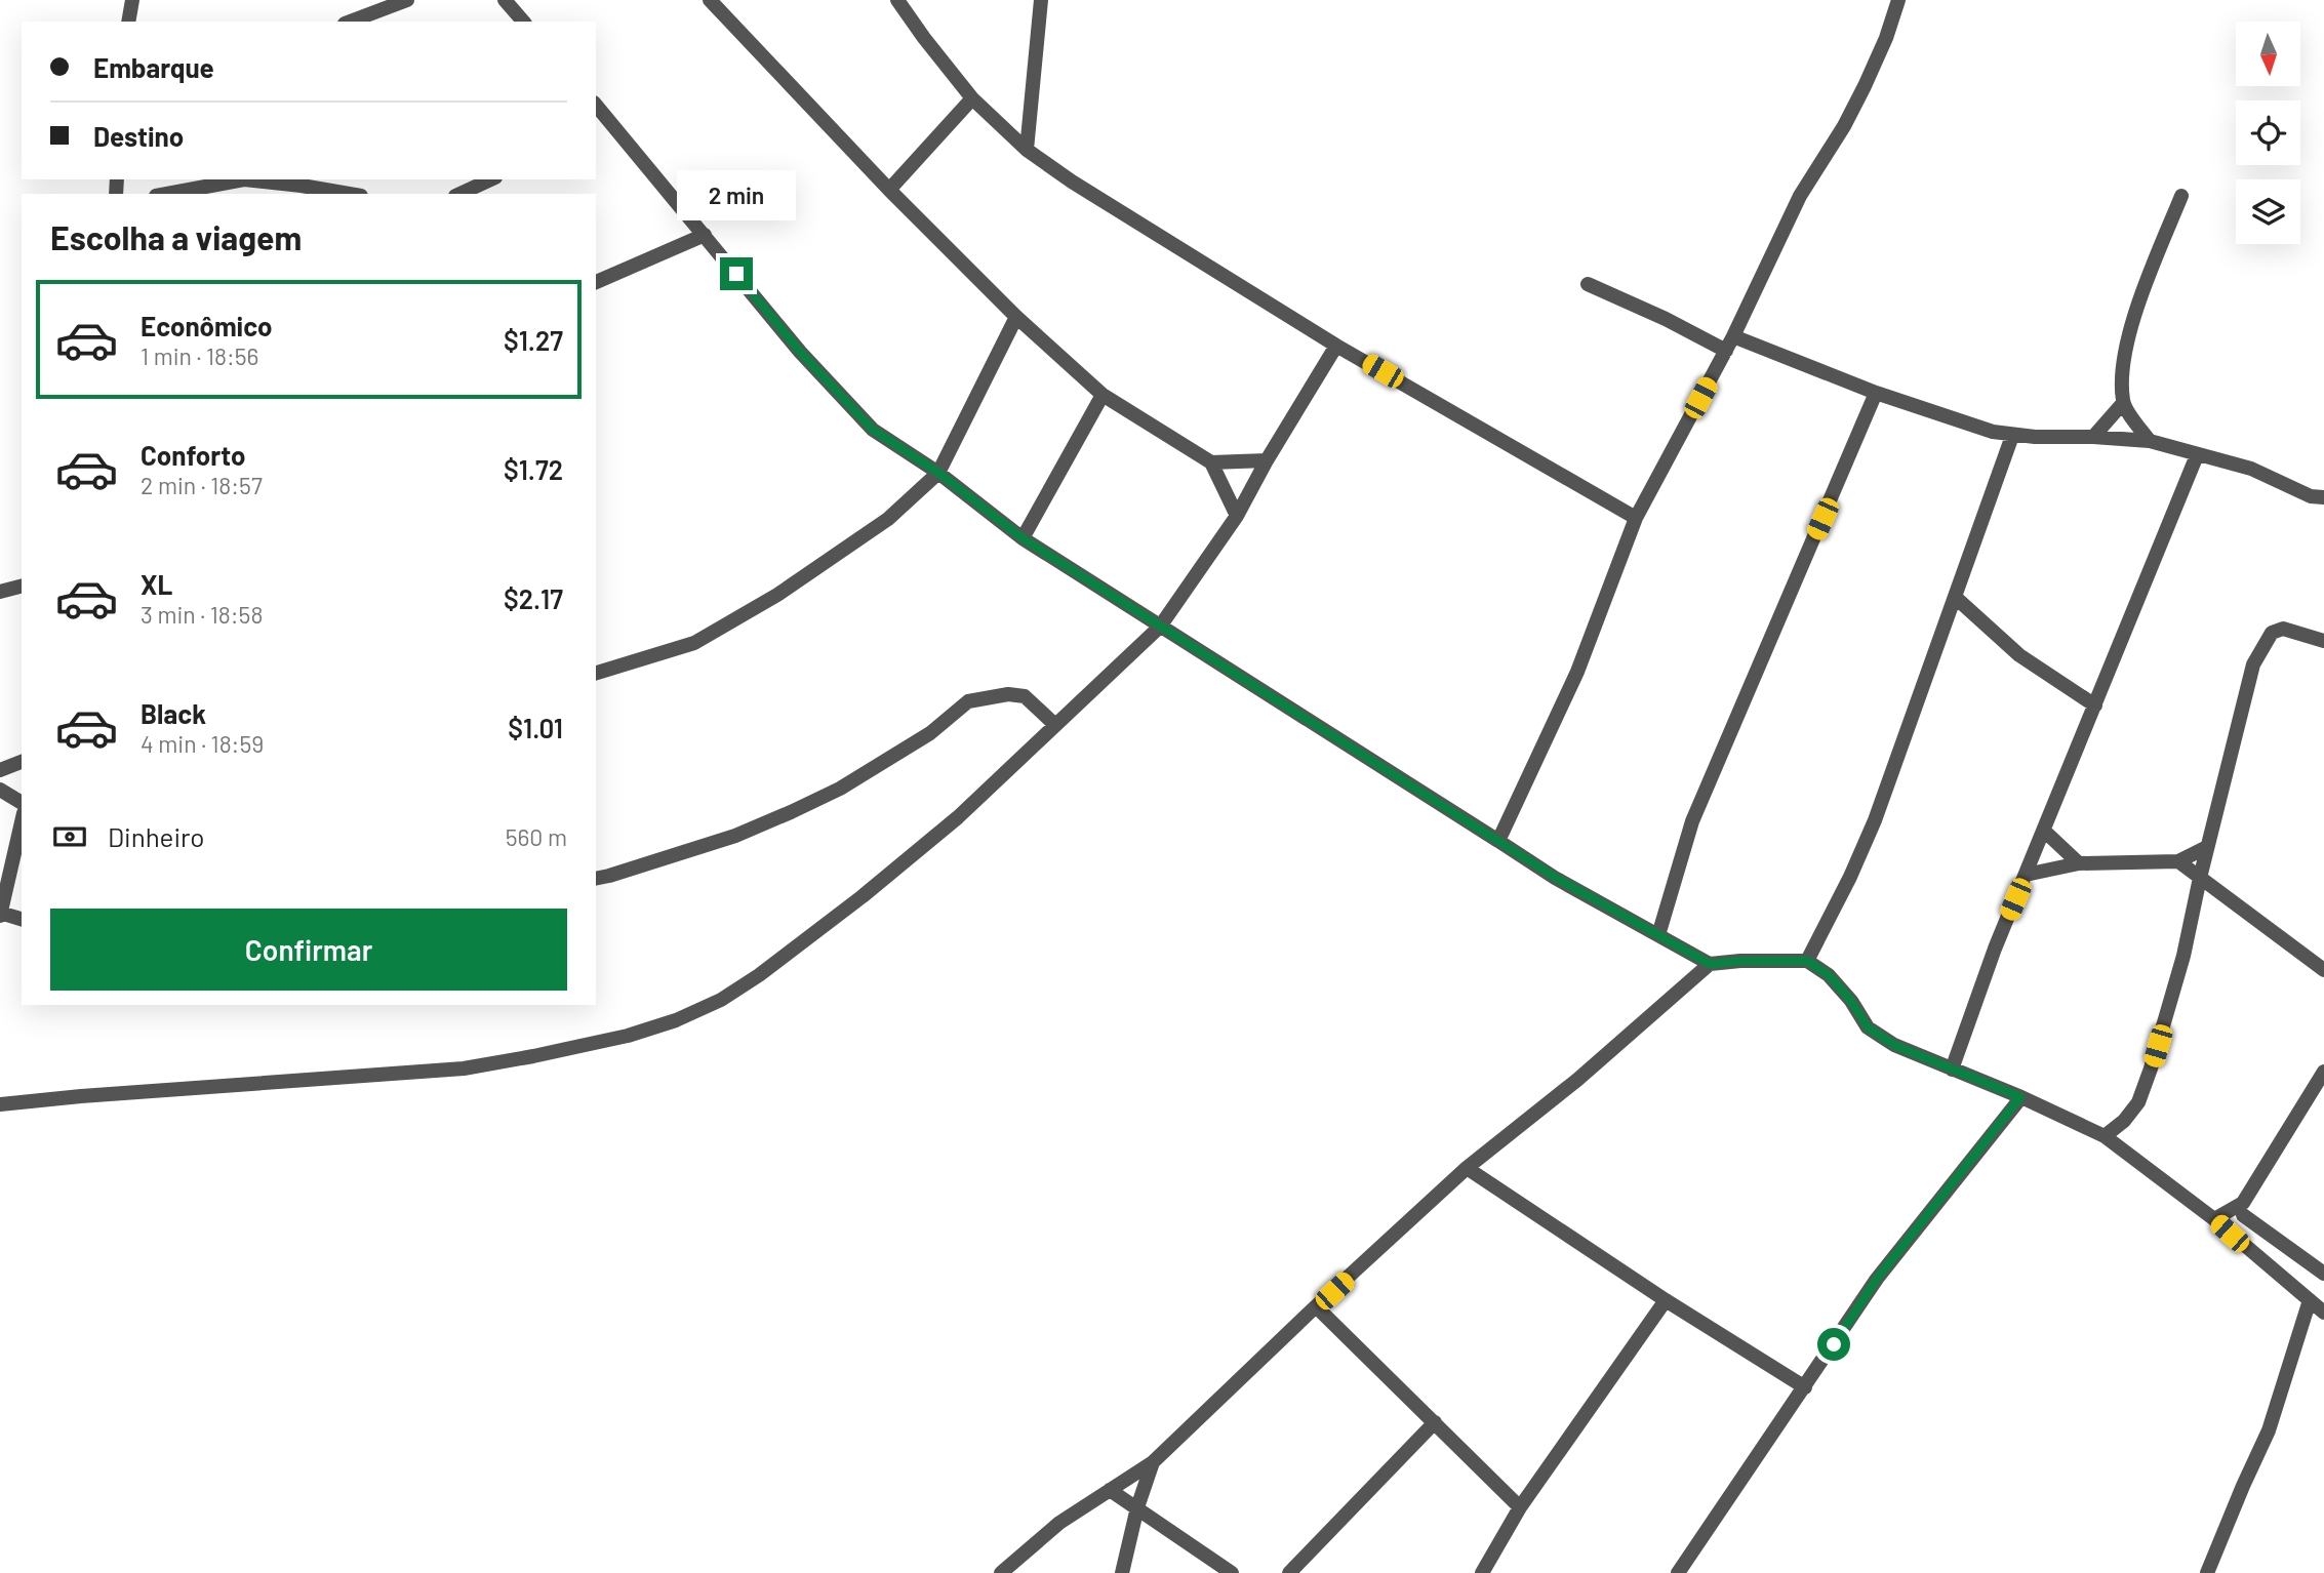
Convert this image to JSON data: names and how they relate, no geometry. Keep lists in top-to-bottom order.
{
  "north": "bottom",
  "page": {
    "banner": ["Embarque", "Destino"],
    "bubble": "2 min",
    "heading": "Escolha a viagem",
    "list": [
      {
        "name": "Econômico",
        "note": "1 min · 18:56",
        "value": "$1.27"
      },
      {
        "name": "Conforto",
        "note": "2 min · 18:57",
        "value": "$1.72"
      },
      {
        "name": "XL",
        "note": "3 min · 18:58",
        "value": "$2.17"
      },
      {
        "name": "Black",
        "note": "4 min · 18:59",
        "value": "$1.01"
      }
    ],
    "pay": ["Dinheiro", "560 m"],
    "buttons": "Confirmar"
  }
}
